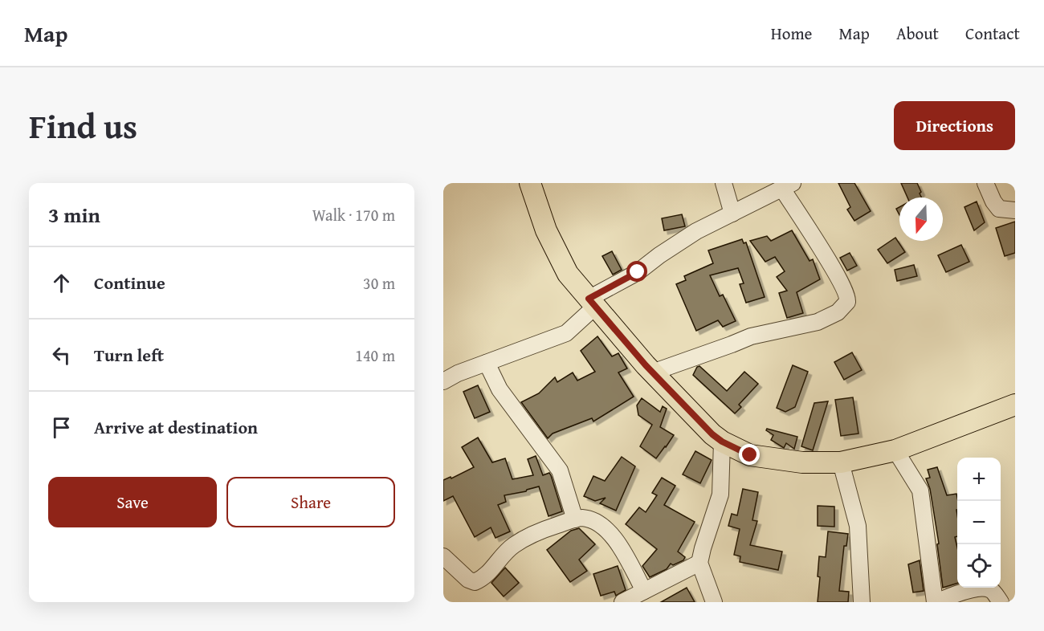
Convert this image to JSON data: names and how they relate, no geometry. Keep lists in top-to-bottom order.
{
  "north": "bottom",
  "page": {
    "header": "Map",
    "nav": [
      "Home",
      "Map",
      "About",
      "Contact"
    ],
    "title": "Find us",
    "buttons": [
      "Directions",
      ["Save", "Share"]
    ],
    "heading": ["3 min", "Walk · 170 m"],
    "list": [
      ["Continue", "30 m"],
      ["Turn left", "140 m"],
      "Arrive at destination"
    ],
    "map_buttons": ["+", "−"]
  }
}
